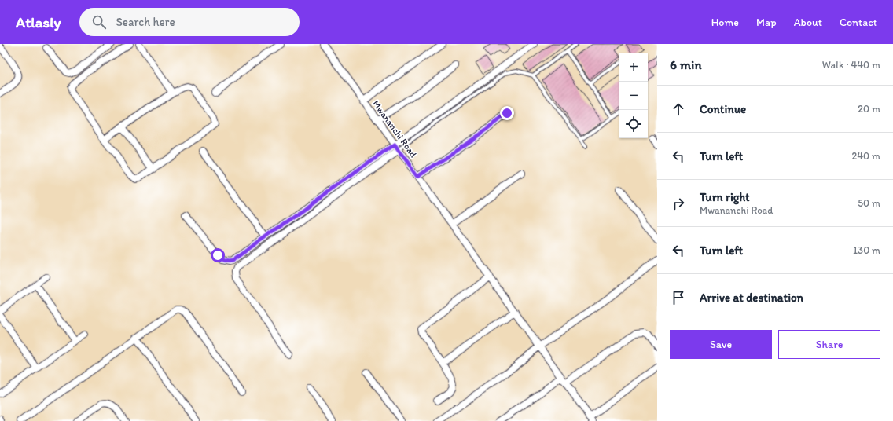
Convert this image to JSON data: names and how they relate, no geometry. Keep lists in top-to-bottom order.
{
  "streets": {
    "street": ["Mwananchi Road"]
  },
  "page": {
    "header": "Atlasly",
    "search": "Search here",
    "nav": [
      "Home",
      "Map",
      "About",
      "Contact"
    ],
    "heading": ["6 min", "Walk · 440 m"],
    "map_buttons": ["+", "−"],
    "list": [
      ["Continue", "20 m"],
      ["Turn left", "240 m"],
      ["Turn right", "Mwananchi Road", "50 m"],
      ["Turn left", "130 m"],
      "Arrive at destination"
    ],
    "buttons": ["Save", "Share"]
  }
}
